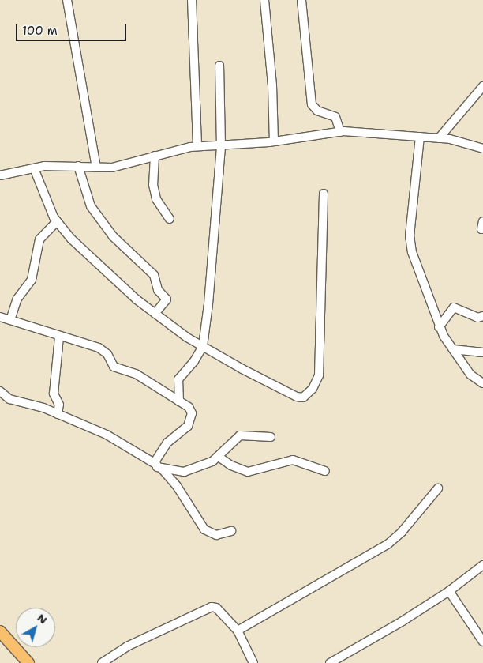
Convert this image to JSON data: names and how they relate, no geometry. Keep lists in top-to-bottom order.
{
  "scale_bar": "100 m",
  "north": "top right"
}
